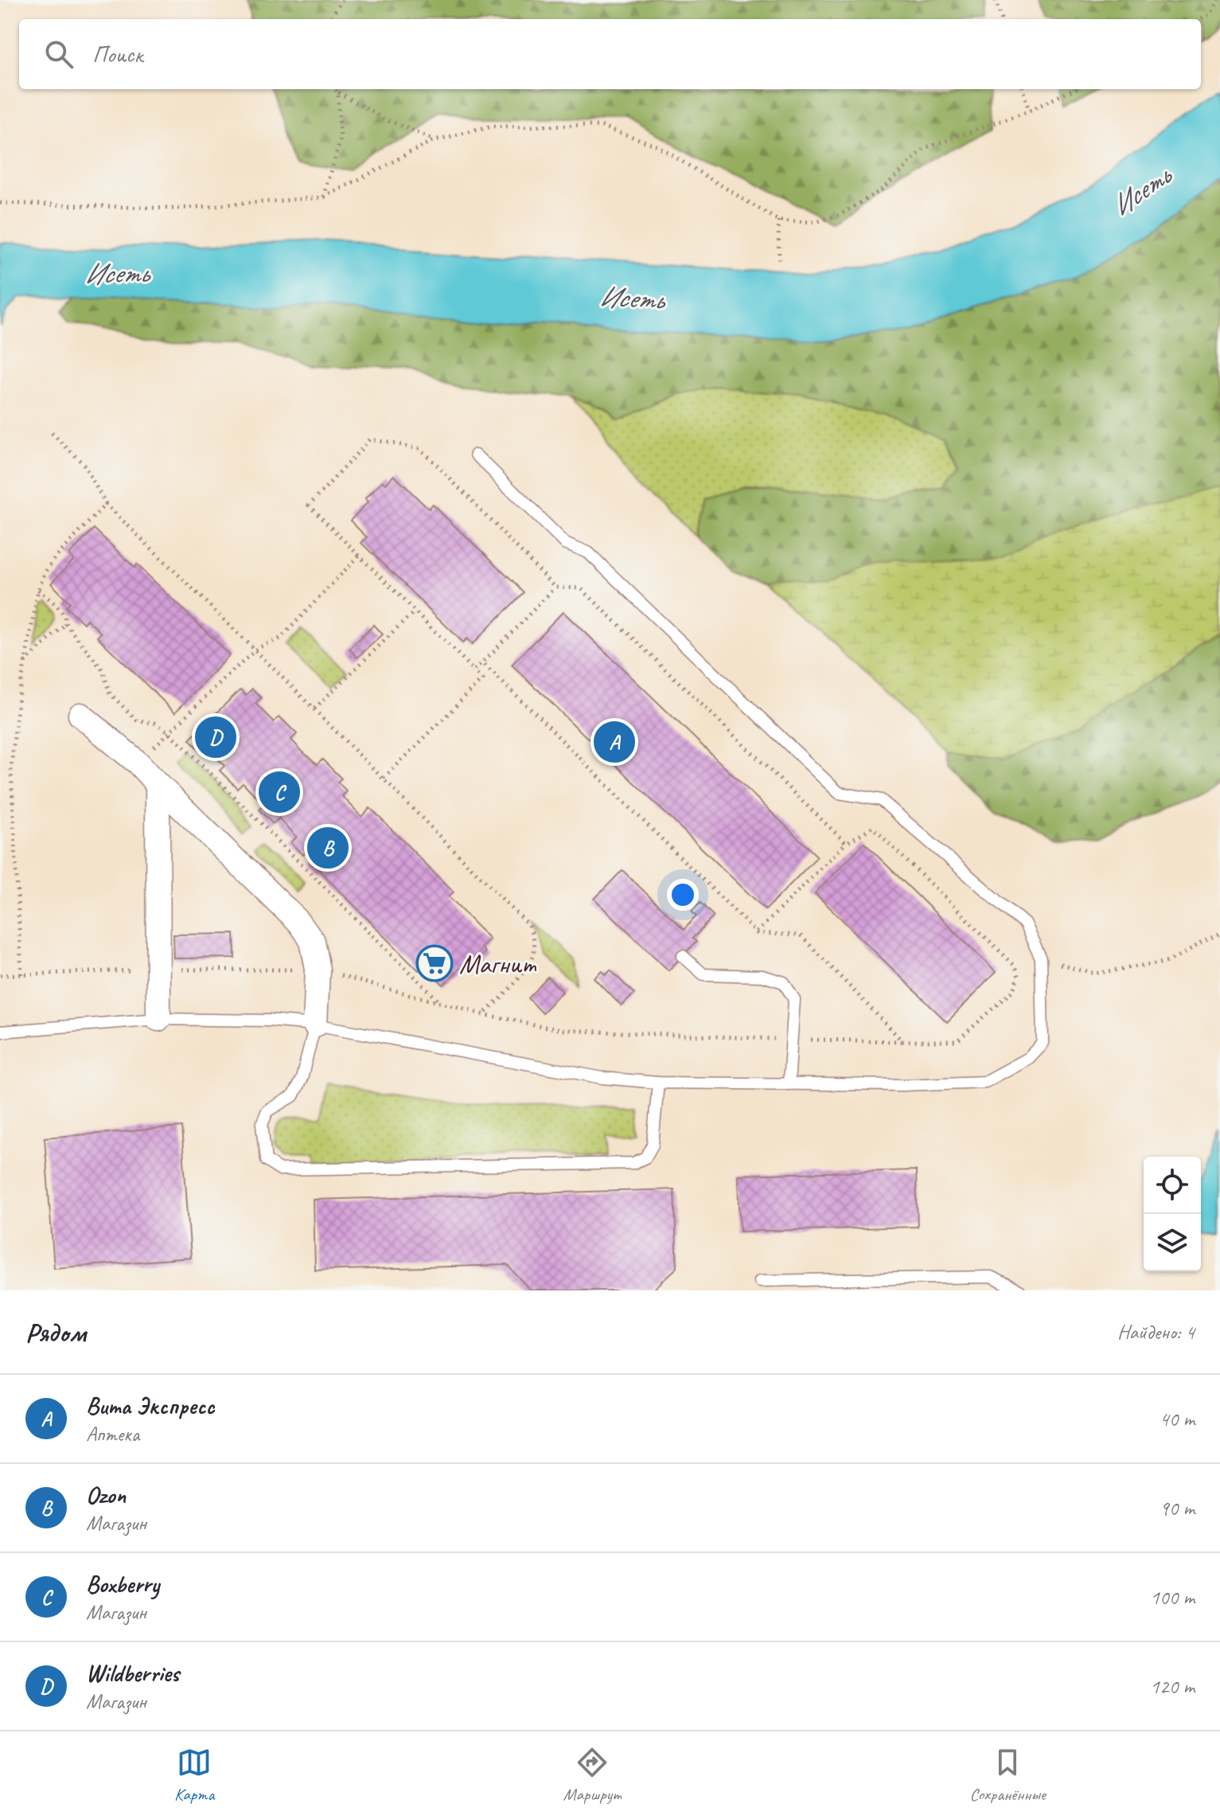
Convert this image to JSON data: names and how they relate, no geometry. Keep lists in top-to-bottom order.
{
  "water": ["Исеть"],
  "places": {
    "supermarket": ["Магнит"]
  },
  "page": {
    "search": "Поиск",
    "pins": [
      "D",
      "A",
      "C",
      "B"
    ],
    "heading": ["Рядом", "Найдено: 4"],
    "list": [
      {
        "mark": "A",
        "name": "Вита Экспресс",
        "note": "Аптека",
        "value": "40 m"
      },
      {
        "mark": "B",
        "name": "Ozon",
        "note": "Магазин",
        "value": "90 m"
      },
      {
        "mark": "C",
        "name": "Boxberry",
        "note": "Магазин",
        "value": "100 m"
      },
      {
        "mark": "D",
        "name": "Wildberries",
        "note": "Магазин",
        "value": "120 m"
      }
    ],
    "nav": ["Карта", "Маршрут", "Сохранённые"]
  }
}
